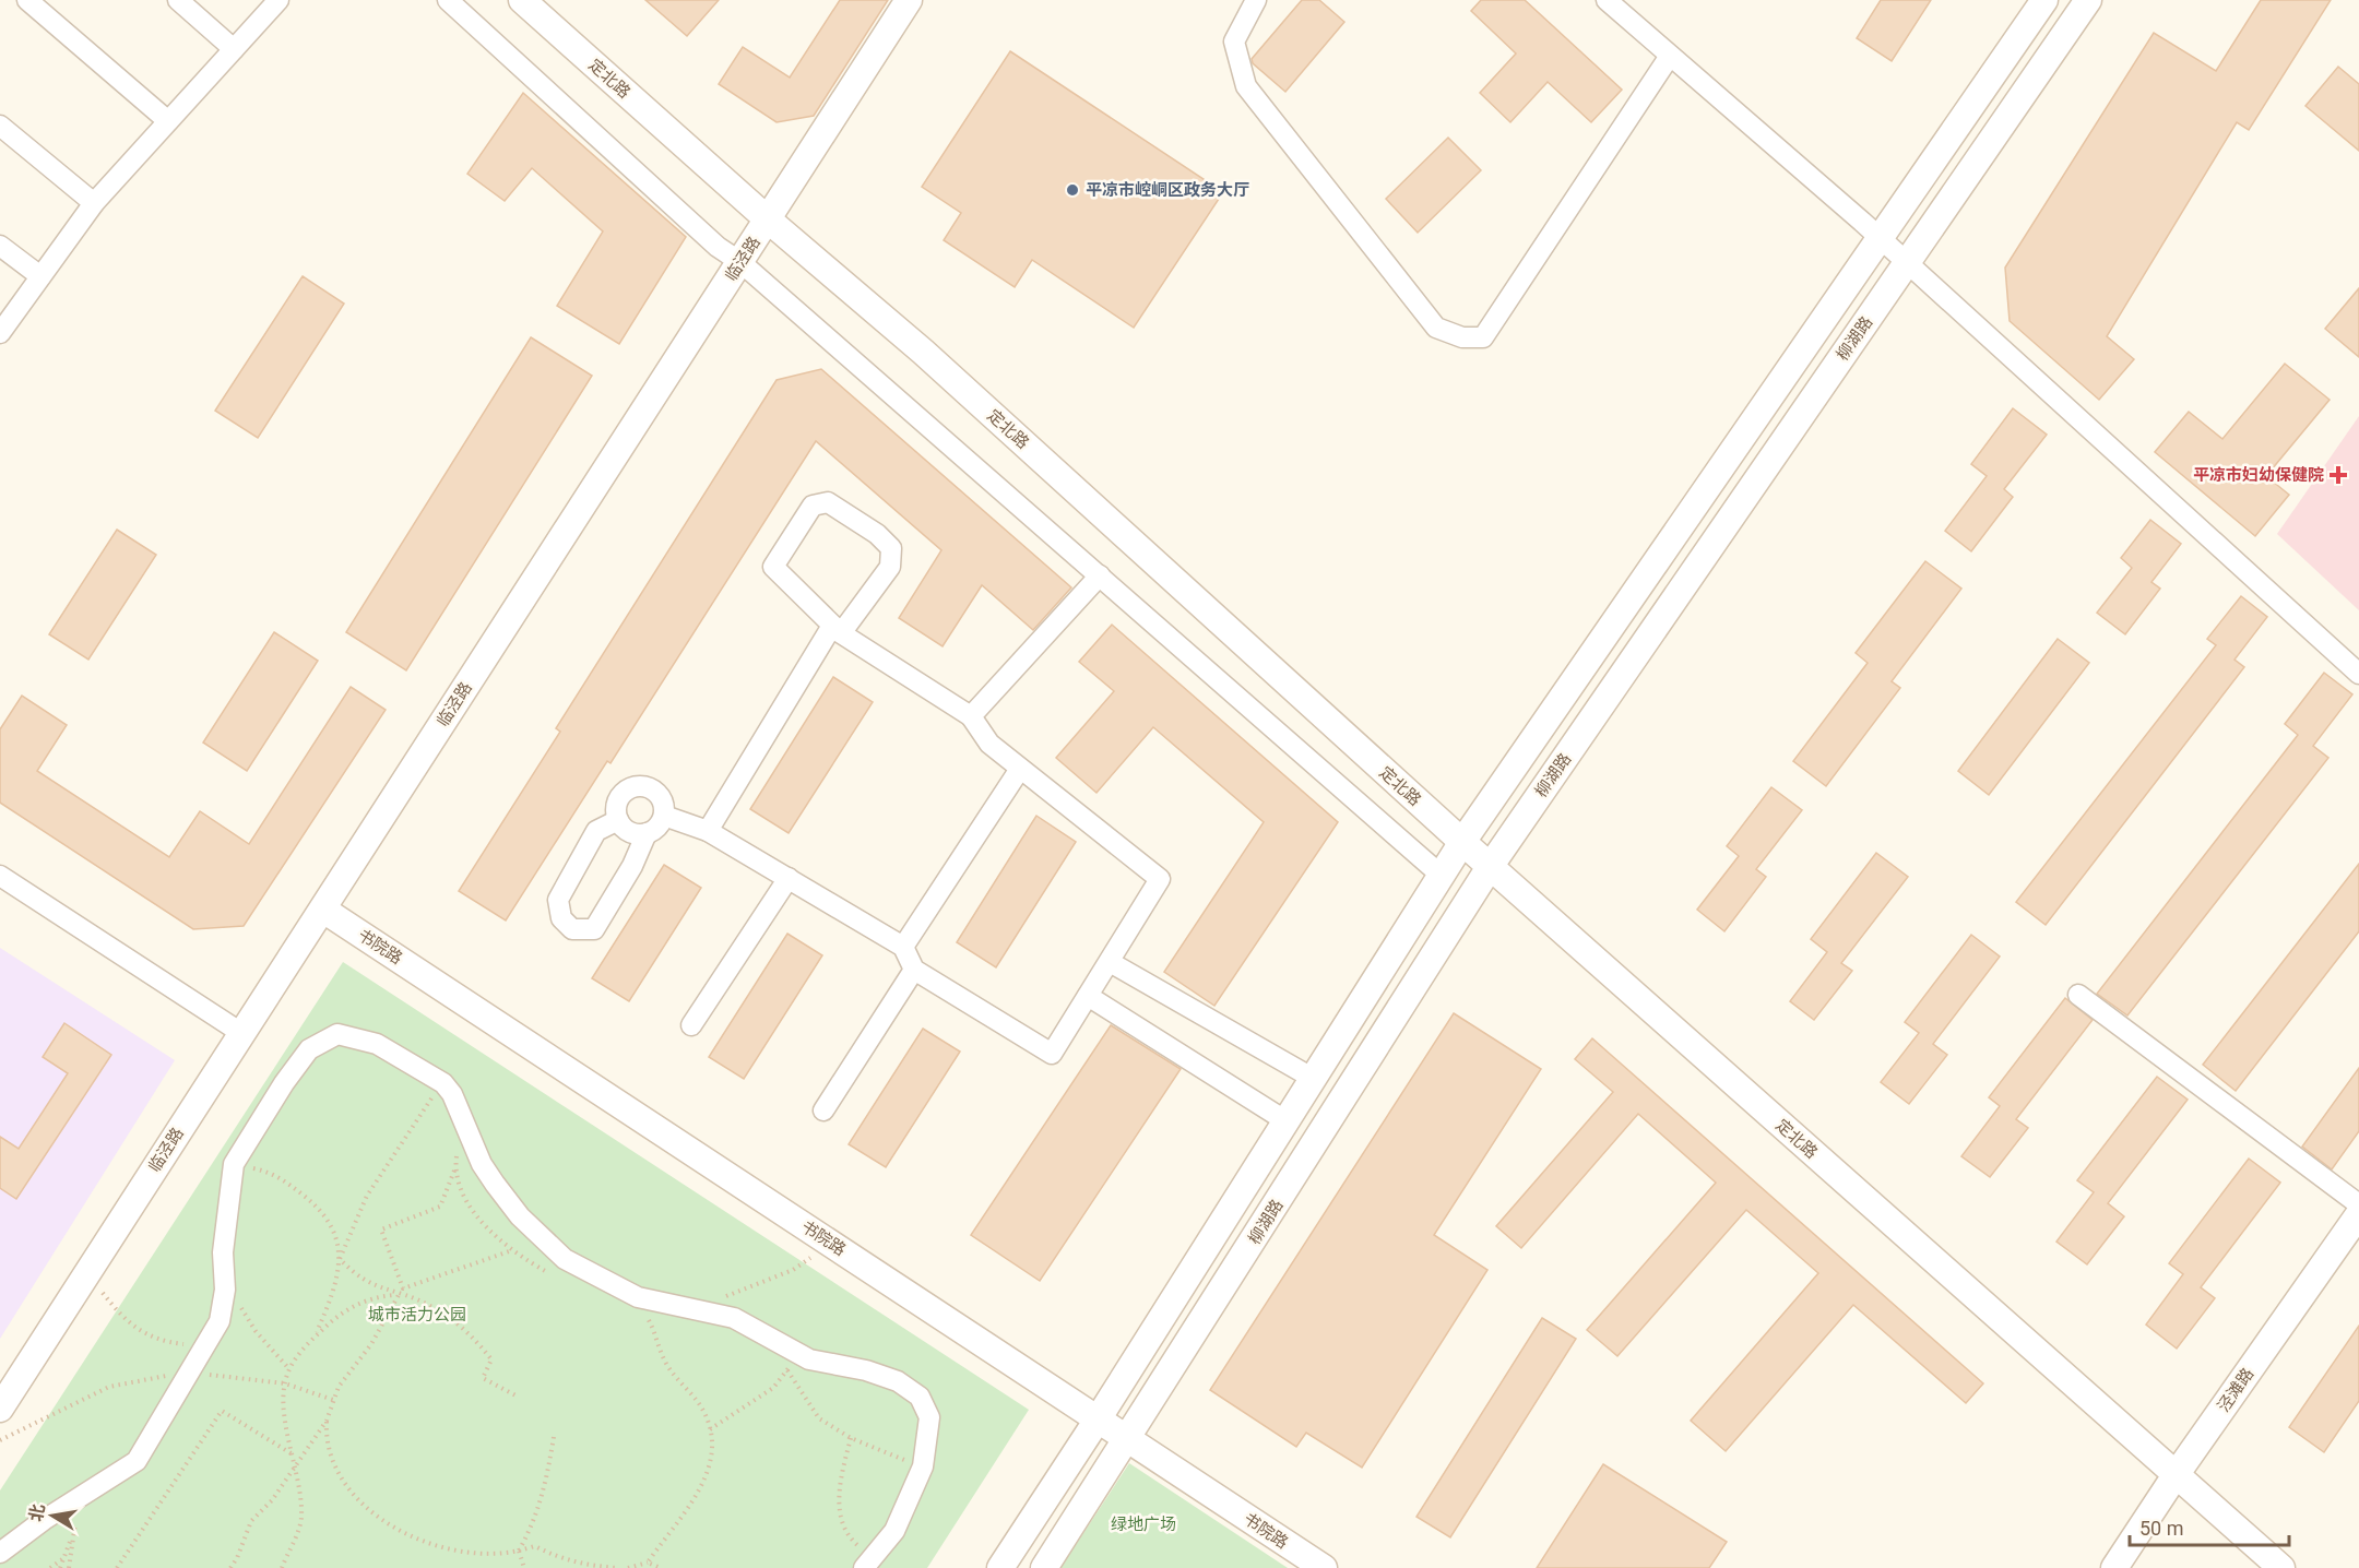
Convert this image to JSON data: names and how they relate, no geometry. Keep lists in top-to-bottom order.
{
  "streets": {
    "street": [
      "定北路",
      "临泾路",
      "柳湖路",
      "书院路",
      "泾滩路"
    ]
  },
  "crossings": [
    ["定北路", "临泾路"],
    ["定北路", "柳湖路"],
    ["定北路", "泾滩路"],
    ["临泾路", "书院路"],
    ["柳湖路", "书院路"]
  ],
  "parks": ["城市活力公园", "绿地广场"],
  "places": {
    "other": ["平凉市崆峒区政务大厅"],
    "health": ["平凉市妇幼保健院"]
  },
  "scale_bar": "50 m",
  "north": "left"
}
